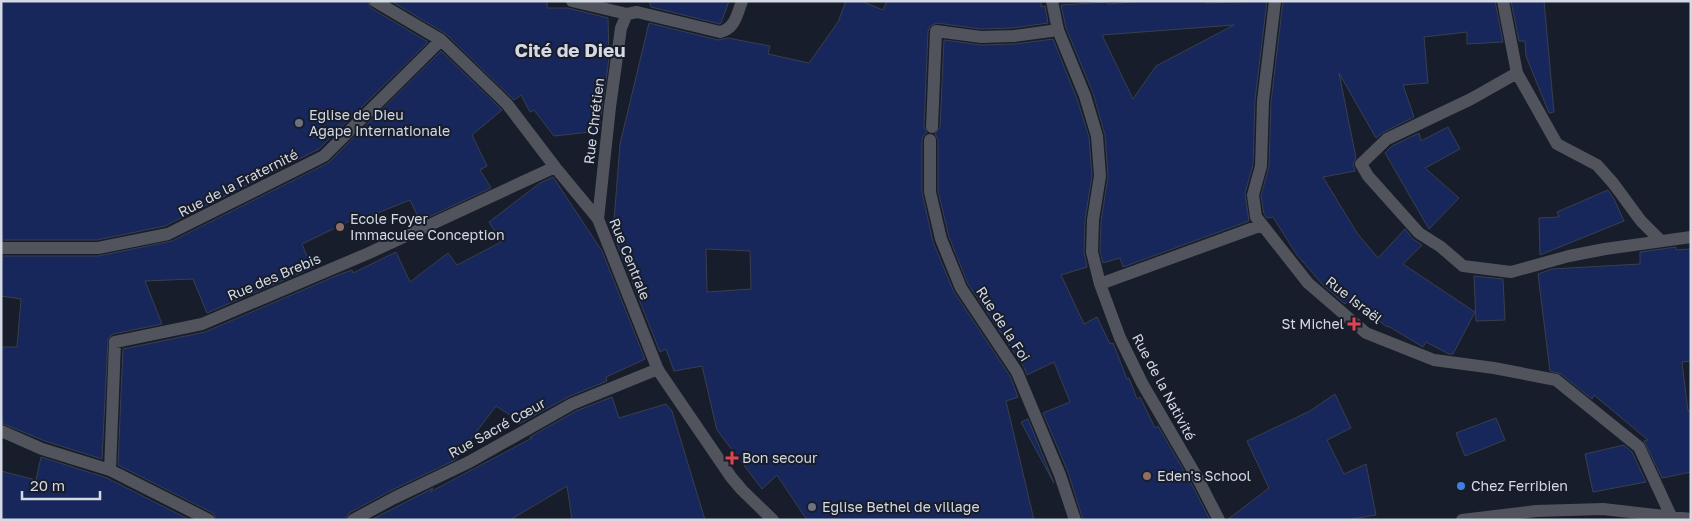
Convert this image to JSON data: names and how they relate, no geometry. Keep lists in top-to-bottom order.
{
  "streets": {
    "street": [
      "Rue Chrétien",
      "Rue de la Fraternité",
      "Rue Centrale",
      "Rue des Brebis",
      "Rue Israël",
      "Rue de la Foi",
      "Rue de la Nativité",
      "Rue Sacré Cœur"
    ]
  },
  "crossings": [
    ["Rue Chrétien", "Rue Centrale"],
    ["Rue de la Fraternité", "Rue Centrale"],
    ["Rue Centrale", "Rue des Brebis"],
    ["Rue Centrale", "Rue Sacré Cœur"]
  ],
  "districts": ["Cité de Dieu"],
  "places": {
    "other": [
      "Eglise de Dieu Agape Internationale",
      "Ecole Foyer Immaculee Conception",
      "Eden's School",
      "Chez Ferribien",
      "Eglise Bethel de village"
    ],
    "health": ["St Michel", "Bon secour"]
  },
  "scale_bar": "20 m"
}
